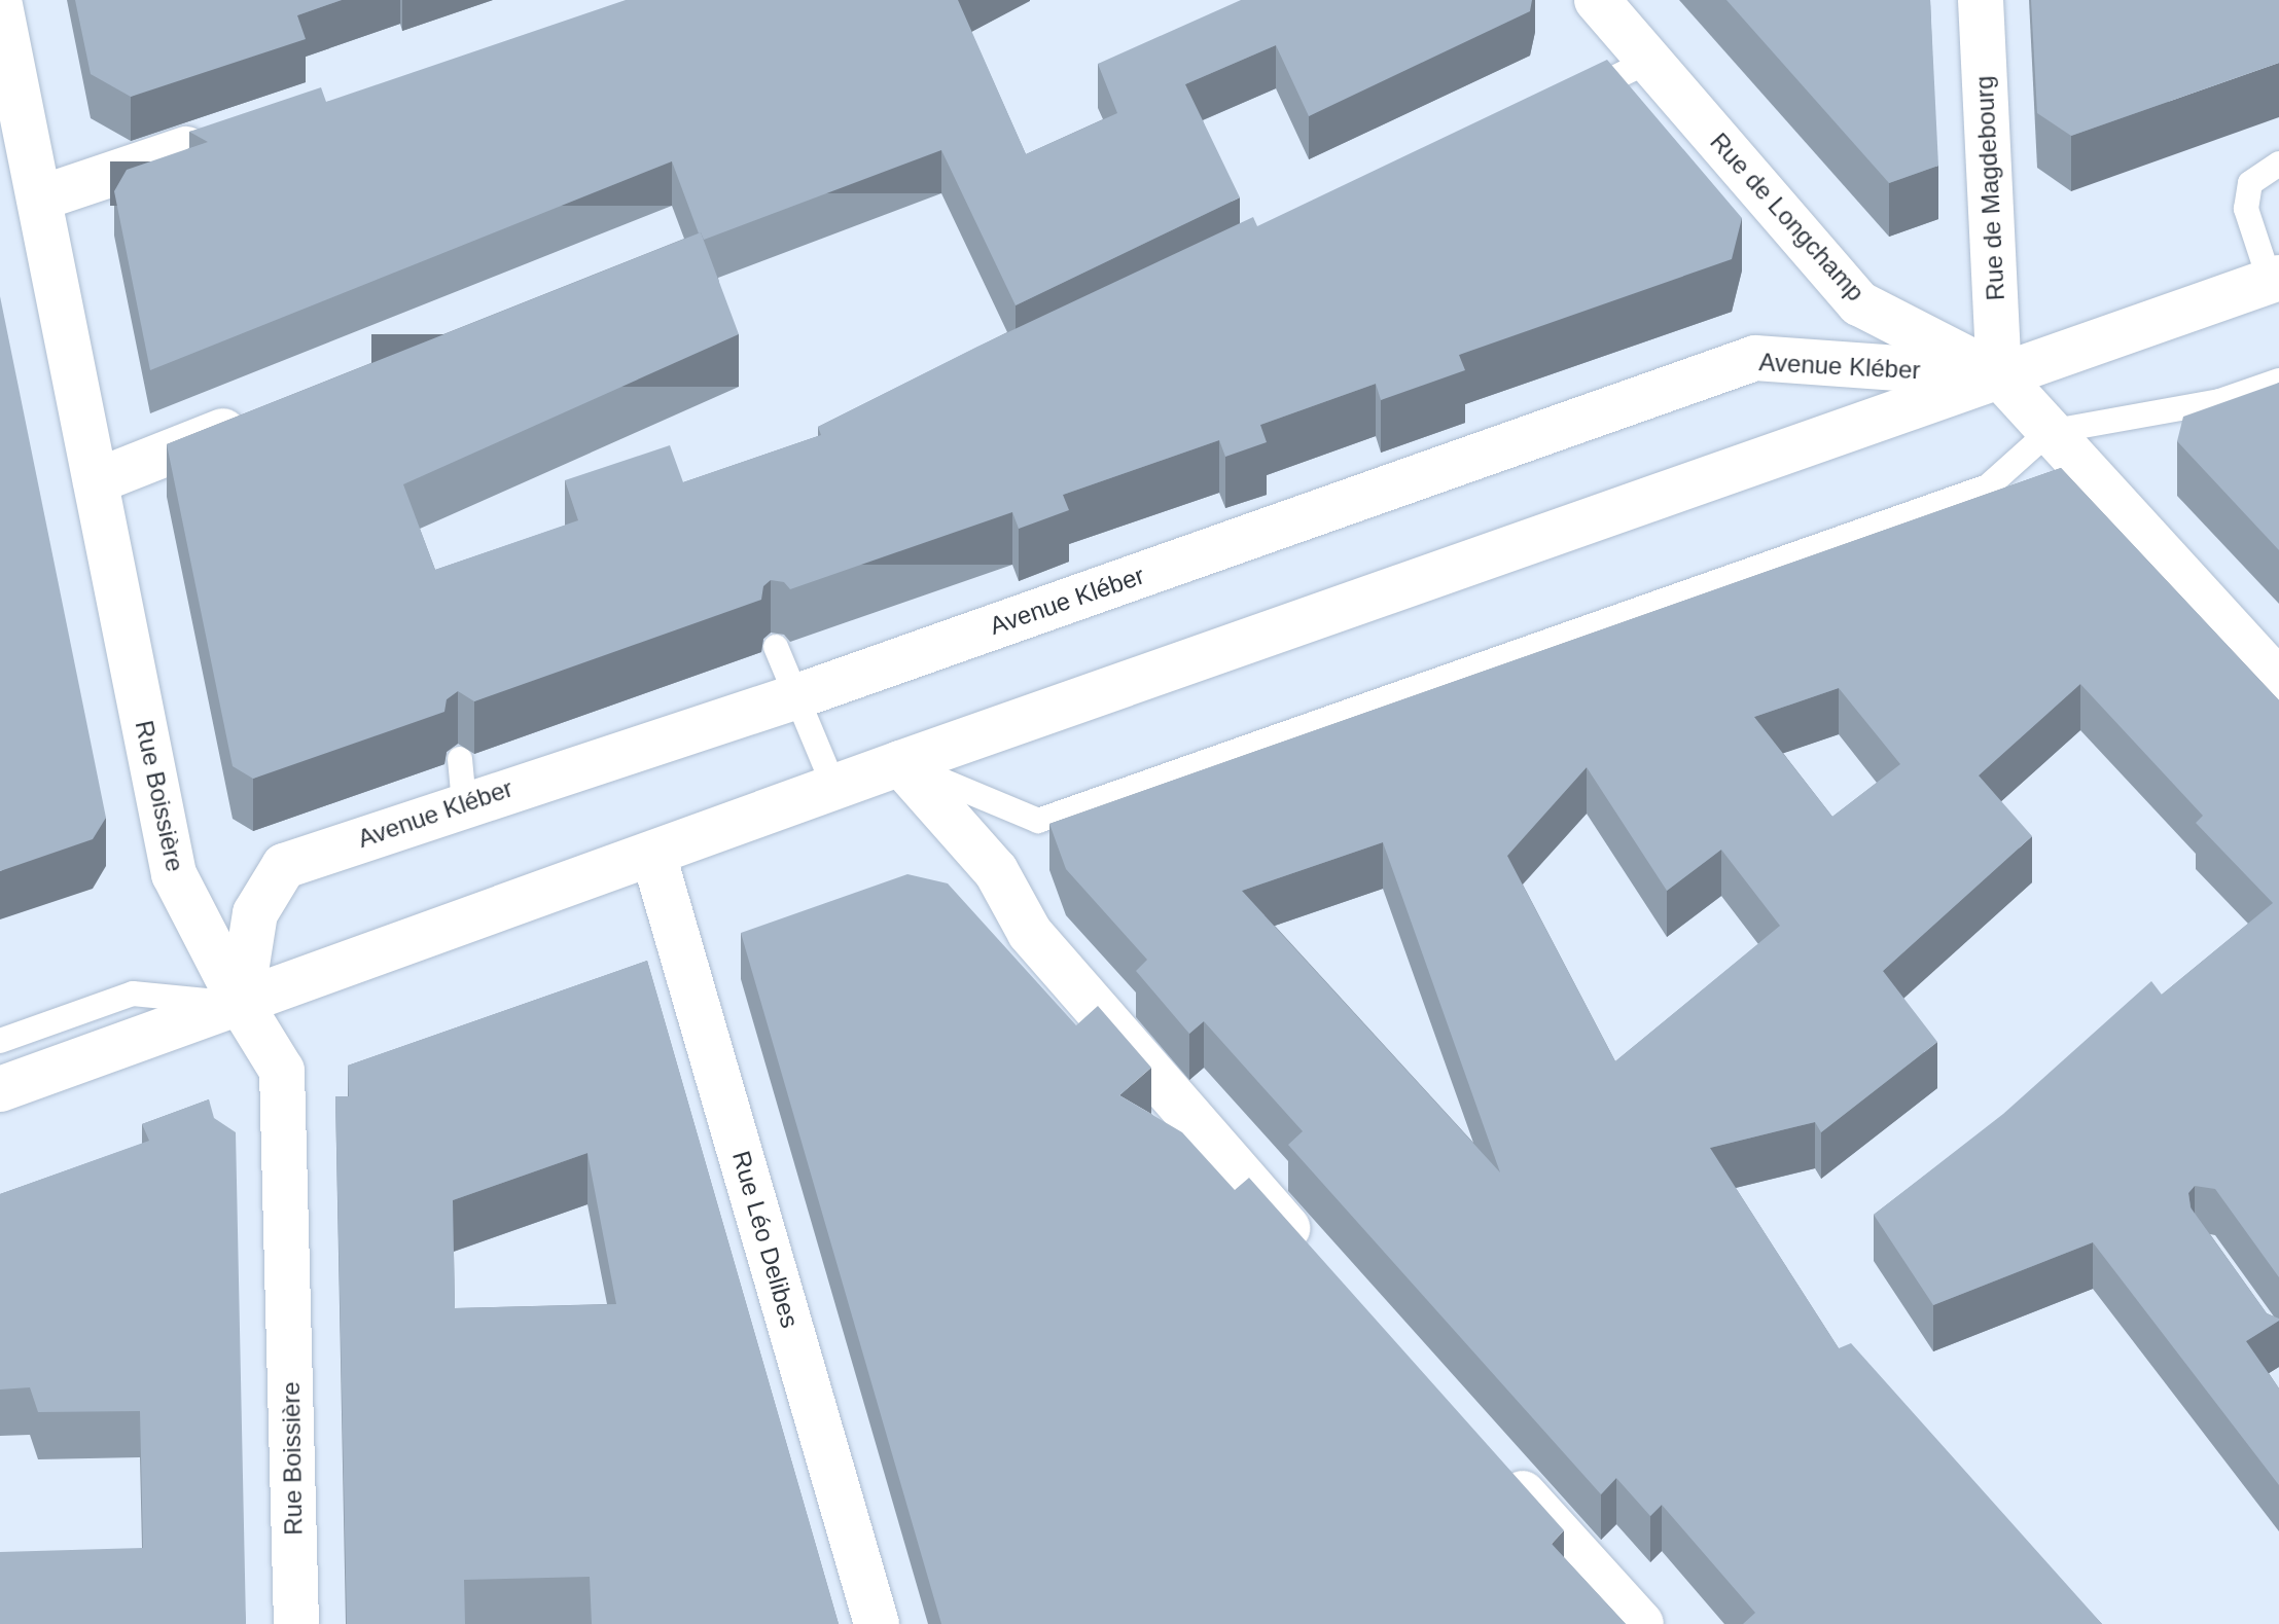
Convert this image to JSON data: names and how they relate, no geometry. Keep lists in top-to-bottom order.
{
  "streets": {
    "street": [
      "Rue de Magdebourg",
      "Rue de Longchamp",
      "Avenue Kléber",
      "Rue Boissière",
      "Rue Léo Delibes"
    ]
  },
  "crossings": [
    ["Rue de Magdebourg", "Rue de Longchamp"],
    ["Rue de Magdebourg", "Avenue Kléber"],
    ["Rue de Longchamp", "Avenue Kléber"],
    ["Avenue Kléber", "Rue Boissière"],
    ["Avenue Kléber", "Rue Léo Delibes"]
  ]
}
